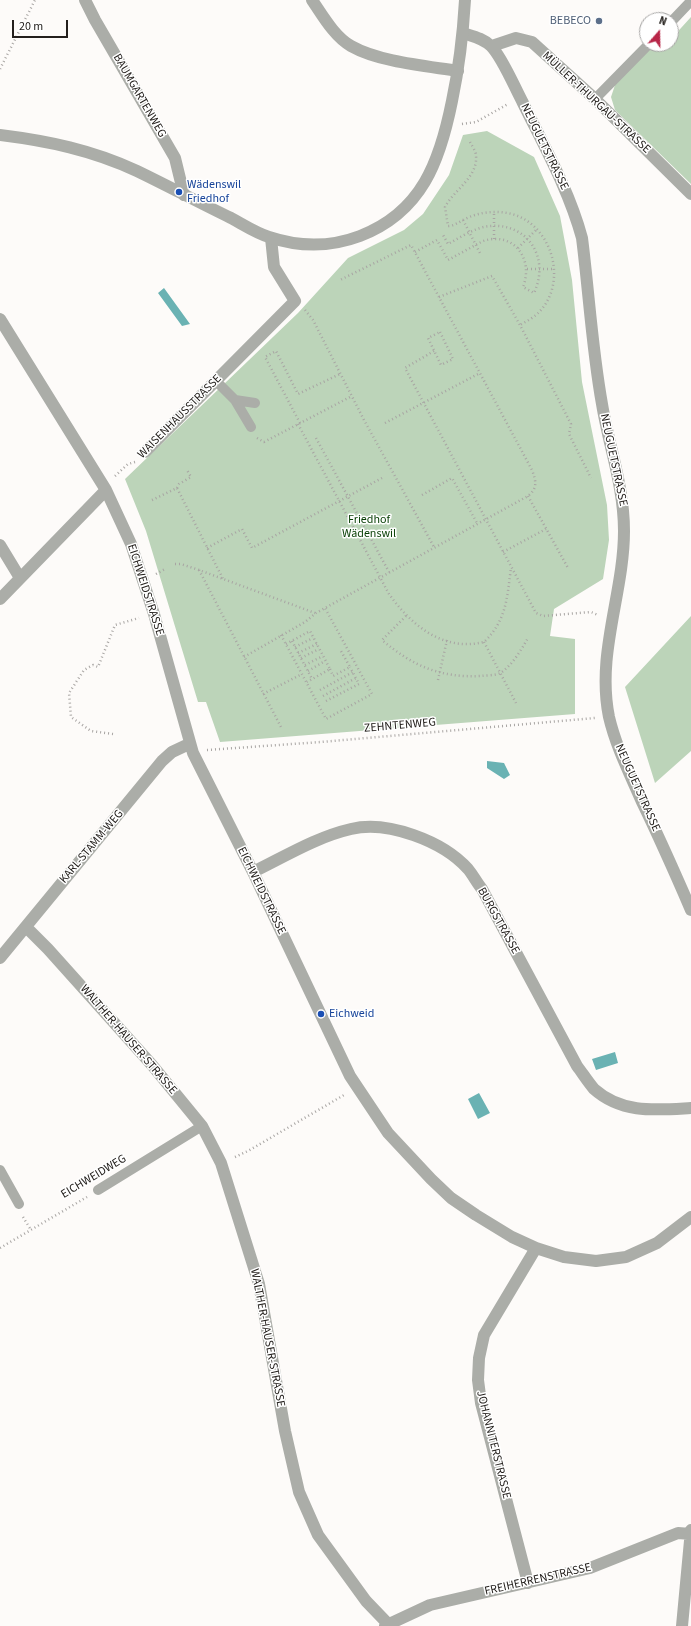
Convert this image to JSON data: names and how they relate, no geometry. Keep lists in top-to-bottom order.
{
  "streets": {
    "street": [
      "BAUMGARTENWEG",
      "MÜLLER-THURGAU-STRASSE",
      "NEUGUETSTRASSE",
      "WAISENHAUSSTRASSE",
      "EICHWEIDSTRASSE",
      "KARL-STAMM-WEG",
      "BURGSTRASSE",
      "WALTHER-HAUSER-STRASSE",
      "JOHANNITERSTRASSE",
      "FREIHERRENSTRASSE"
    ],
    "lane": ["EICHWEIDWEG"],
    "path": ["ZEHNTENWEG"]
  },
  "crossings": [
    ["MÜLLER-THURGAU-STRASSE", "NEUGUETSTRASSE"],
    ["NEUGUETSTRASSE", "ZEHNTENWEG"],
    ["WAISENHAUSSTRASSE", "EICHWEIDSTRASSE"],
    ["EICHWEIDSTRASSE", "ZEHNTENWEG"],
    ["EICHWEIDSTRASSE", "KARL-STAMM-WEG"],
    ["EICHWEIDSTRASSE", "BURGSTRASSE"],
    ["EICHWEIDSTRASSE", "JOHANNITERSTRASSE"],
    ["ZEHNTENWEG", "KARL-STAMM-WEG"],
    ["KARL-STAMM-WEG", "WALTHER-HAUSER-STRASSE"],
    ["WALTHER-HAUSER-STRASSE", "EICHWEIDWEG"],
    ["WALTHER-HAUSER-STRASSE", "FREIHERRENSTRASSE"],
    ["JOHANNITERSTRASSE", "FREIHERRENSTRASSE"]
  ],
  "parks": ["Friedhof Wädenswil"],
  "places": ["BEBECO", "Wädenswil Friedhof", "Eichweid"],
  "scale_bar": "20 m",
  "north": "top"
}
